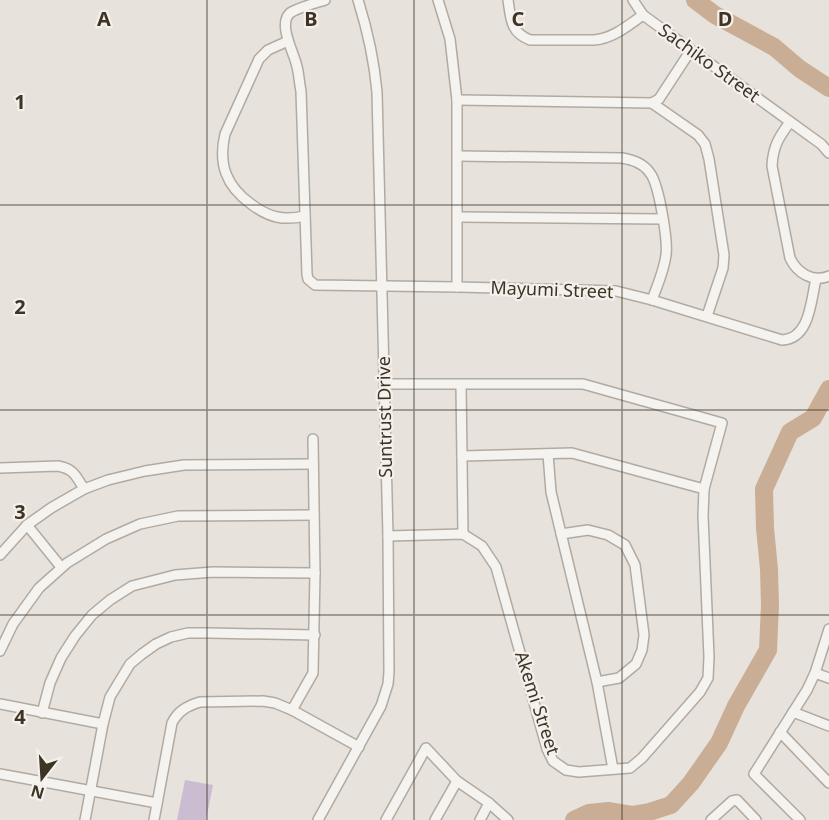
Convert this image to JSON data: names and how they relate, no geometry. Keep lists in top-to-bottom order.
{
  "streets": {
    "street": [
      "Sachiko Street",
      "Mayumi Street",
      "Suntrust Drive",
      "Akemi Street"
    ]
  },
  "crossings": [
    ["Mayumi Street", "Suntrust Drive"]
  ],
  "north": "bottom",
  "grid": {
    "columns": [
      "A",
      "B",
      "C",
      "D"
    ],
    "rows": [
      "1",
      "2",
      "3",
      "4"
    ]
  }
}
